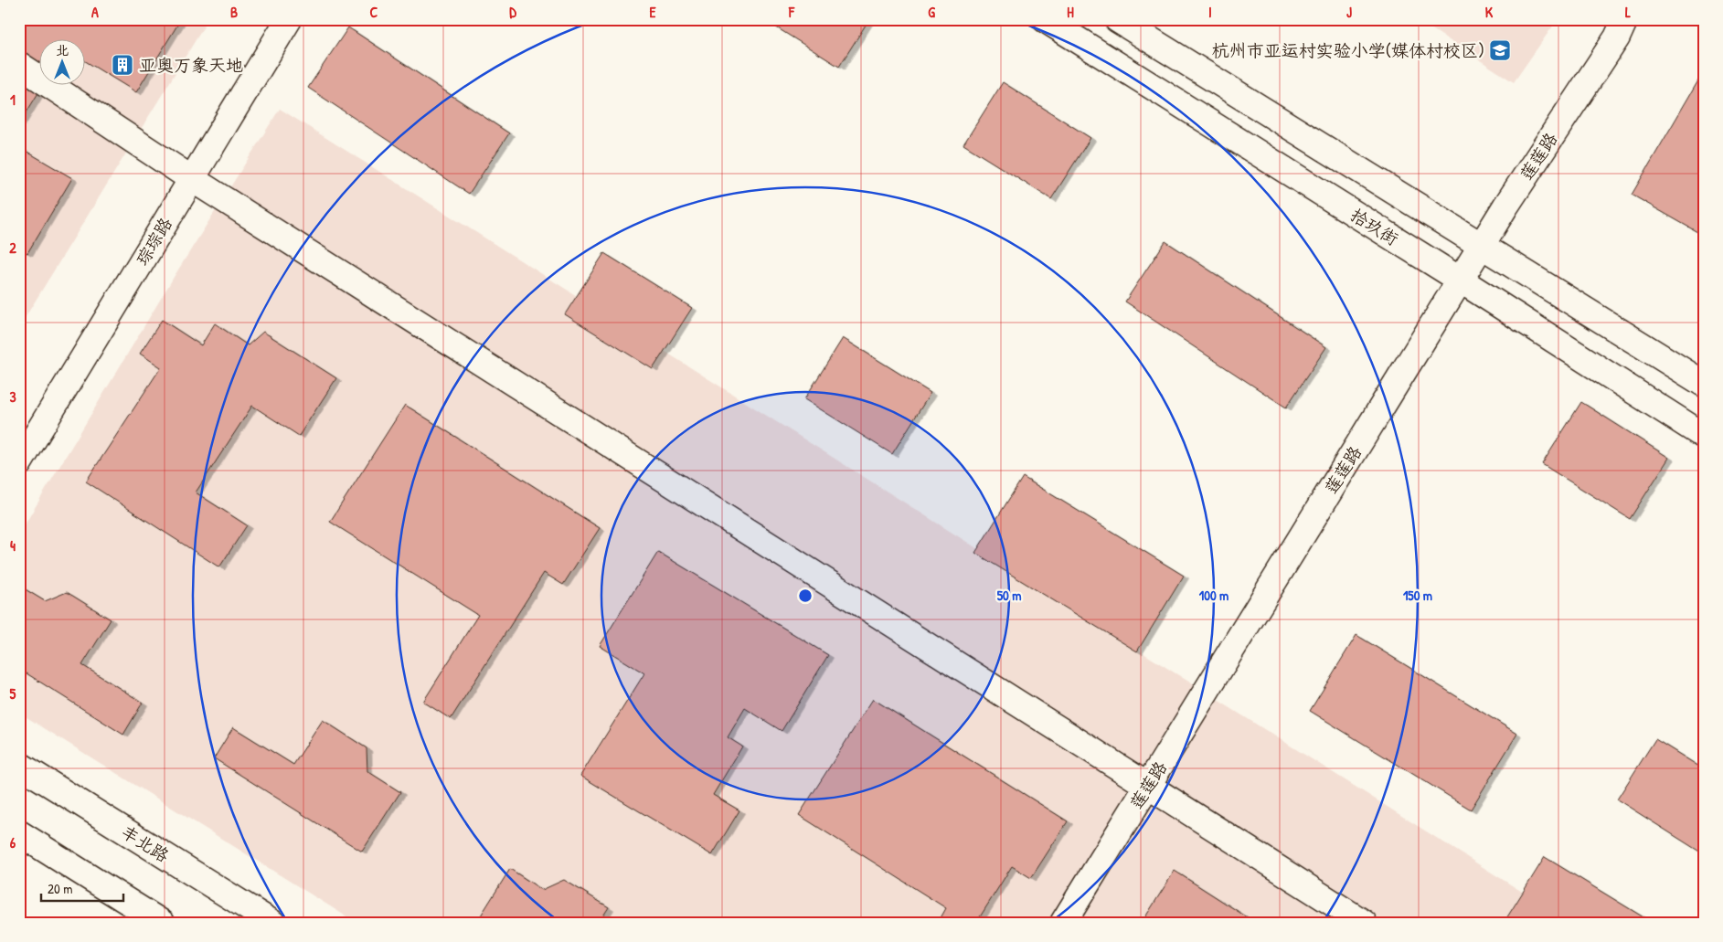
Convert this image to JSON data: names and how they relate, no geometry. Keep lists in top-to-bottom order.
{
  "streets": {
    "street": [
      "莲莲路",
      "拾玖街",
      "琮琮路",
      "丰北路"
    ]
  },
  "crossings": [
    ["莲莲路", "拾玖街"]
  ],
  "places": {
    "school or university": ["杭州市亚运村实验小学(媒体村校区)"],
    "building": ["亚奥万象天地"]
  },
  "scale_bar": "20 m",
  "north": "top",
  "grid": {
    "columns": [
      "A",
      "B",
      "C",
      "D",
      "E",
      "F",
      "G",
      "H",
      "I",
      "J",
      "K",
      "L"
    ],
    "rows": [
      "1",
      "2",
      "3",
      "4",
      "5",
      "6"
    ]
  },
  "rings": ["50 m", "100 m", "150 m"]
}
